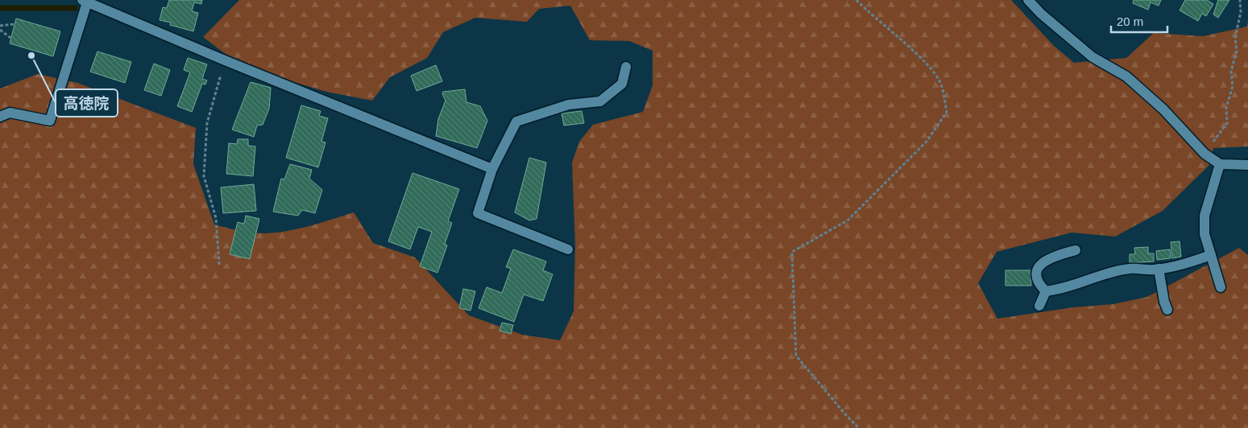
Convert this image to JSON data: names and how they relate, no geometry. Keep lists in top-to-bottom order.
{
  "places": ["高徳院"],
  "scale_bar": "20 m"
}
